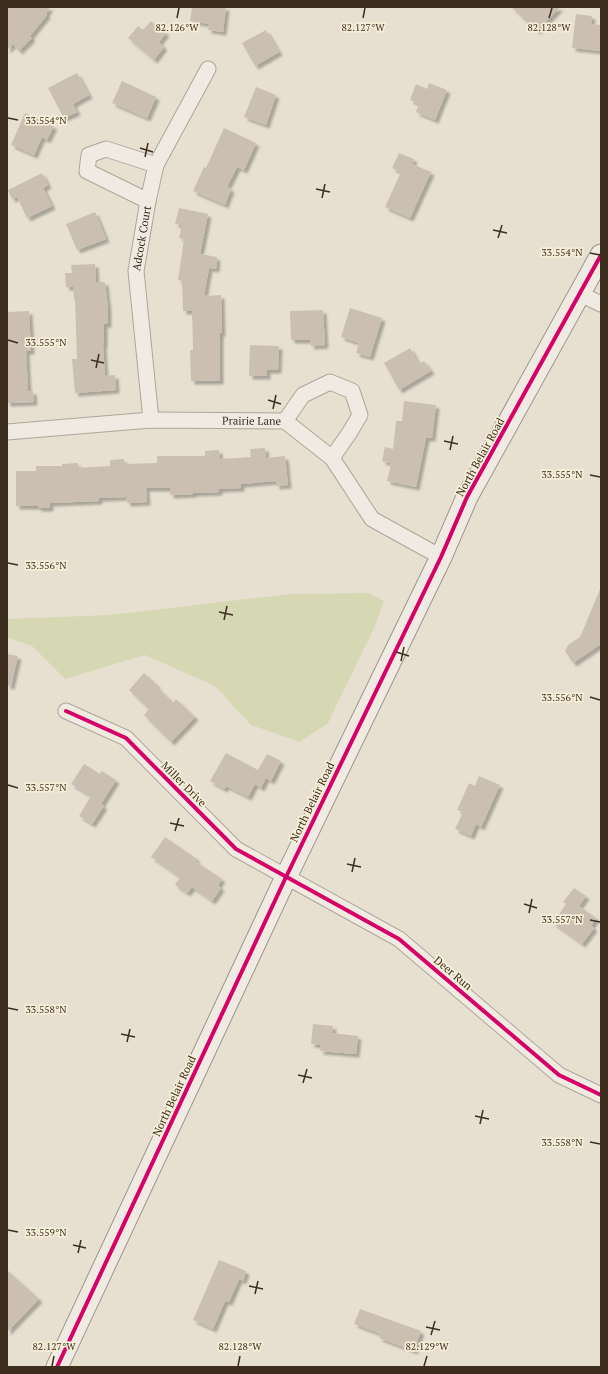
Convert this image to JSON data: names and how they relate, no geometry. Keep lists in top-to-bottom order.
{
  "streets": {
    "street": [
      "Adcock Court",
      "Prairie Lane",
      "North Belair Road",
      "Miller Drive",
      "Deer Run"
    ]
  },
  "crossings": [
    ["Adcock Court", "Prairie Lane"],
    ["Prairie Lane", "North Belair Road"],
    ["North Belair Road", "Miller Drive"],
    ["North Belair Road", "Deer Run"],
    ["Miller Drive", "Deer Run"]
  ],
  "coordinates": [
    "82.126°W",
    "82.127°W",
    "82.128°W",
    "33.554°N",
    "33.555°N",
    "33.556°N",
    "33.557°N",
    "33.558°N",
    "33.559°N",
    "82.129°W"
  ]
}
